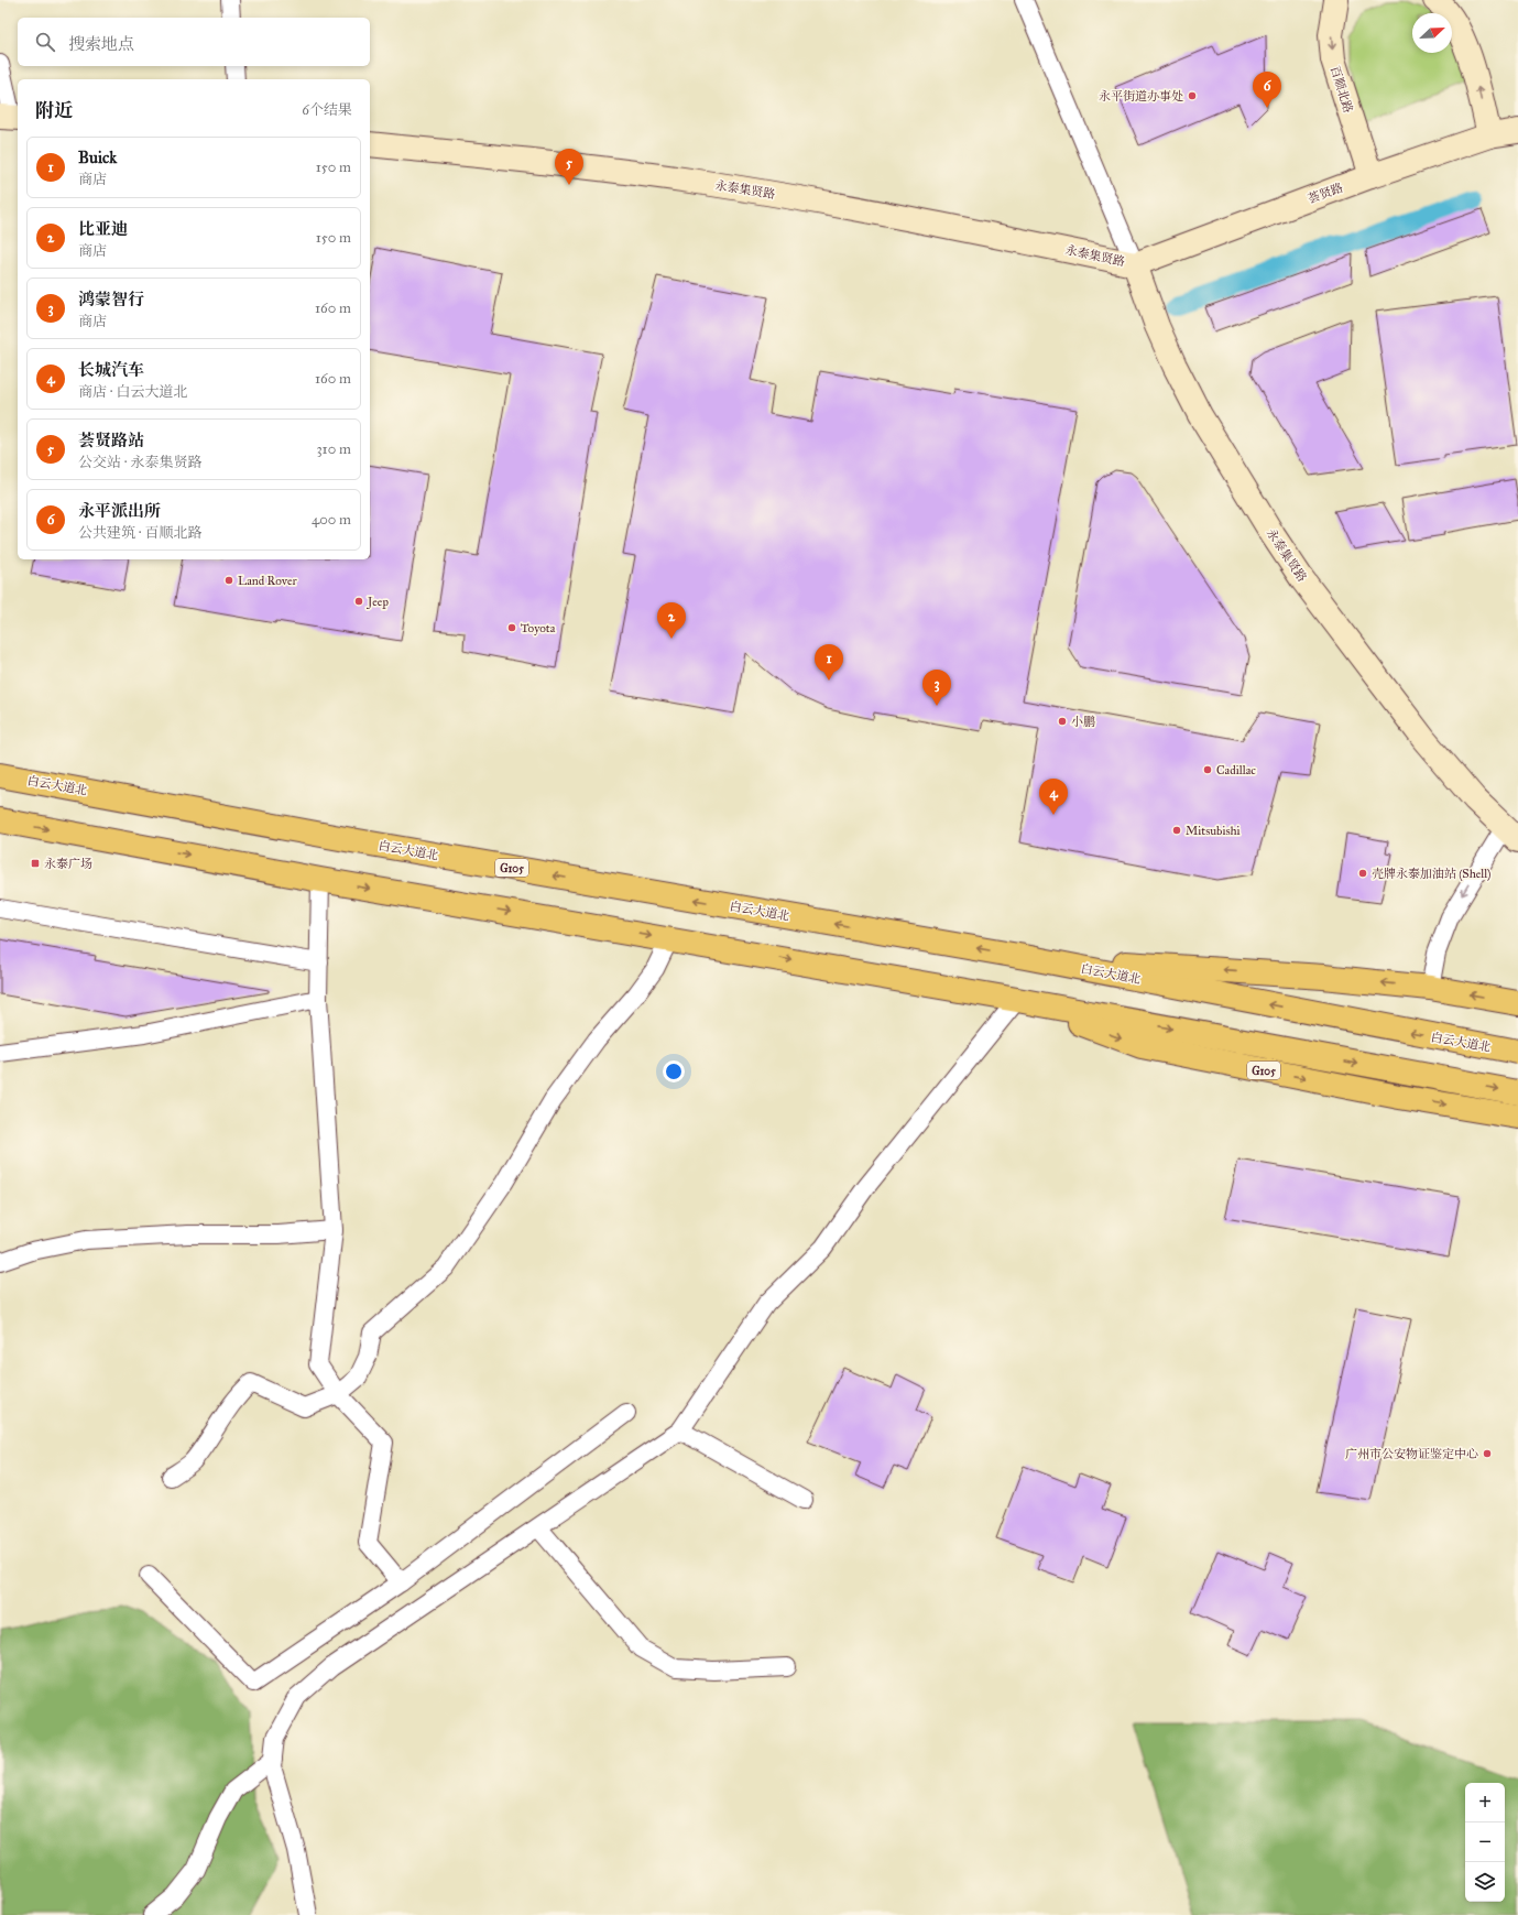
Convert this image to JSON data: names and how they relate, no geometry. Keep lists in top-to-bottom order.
{
  "streets": {
    "highway": ["白云大道北", "G105"],
    "street": ["百顺北路", "永泰集贤路", "荟贤路"]
  },
  "crossings": [
    ["百顺北路", "荟贤路"],
    ["永泰集贤路", "荟贤路"],
    ["白云大道北", "G105"]
  ],
  "places": {
    "other": [
      "永平街道办事处",
      "Land Rover",
      "Jeep",
      "Toyota",
      "小鹏",
      "Cadillac",
      "Mitsubishi",
      "壳牌永泰加油站 (Shell)",
      "广州市公安物证鉴定中心"
    ],
    "transit": ["永泰广场"]
  },
  "north": "top right",
  "page": {
    "search": "搜索地点",
    "pins": [
      "6",
      "5",
      "2",
      "1",
      "3",
      "4"
    ],
    "heading": ["附近", "6个结果"],
    "list": [
      {
        "mark": "1",
        "name": "Buick",
        "note": "商店",
        "value": "150 m"
      },
      {
        "mark": "2",
        "name": "比亚迪",
        "note": "商店",
        "value": "150 m"
      },
      {
        "mark": "3",
        "name": "鸿蒙智行",
        "note": "商店",
        "value": "160 m"
      },
      {
        "mark": "4",
        "name": "长城汽车",
        "note": "商店 · 白云大道北",
        "value": "160 m"
      },
      {
        "mark": "5",
        "name": "荟贤路站",
        "note": "公交站 · 永泰集贤路",
        "value": "310 m"
      },
      {
        "mark": "6",
        "name": "永平派出所",
        "note": "公共建筑 · 百顺北路",
        "value": "400 m"
      }
    ],
    "map_buttons": ["+", "−"]
  }
}
